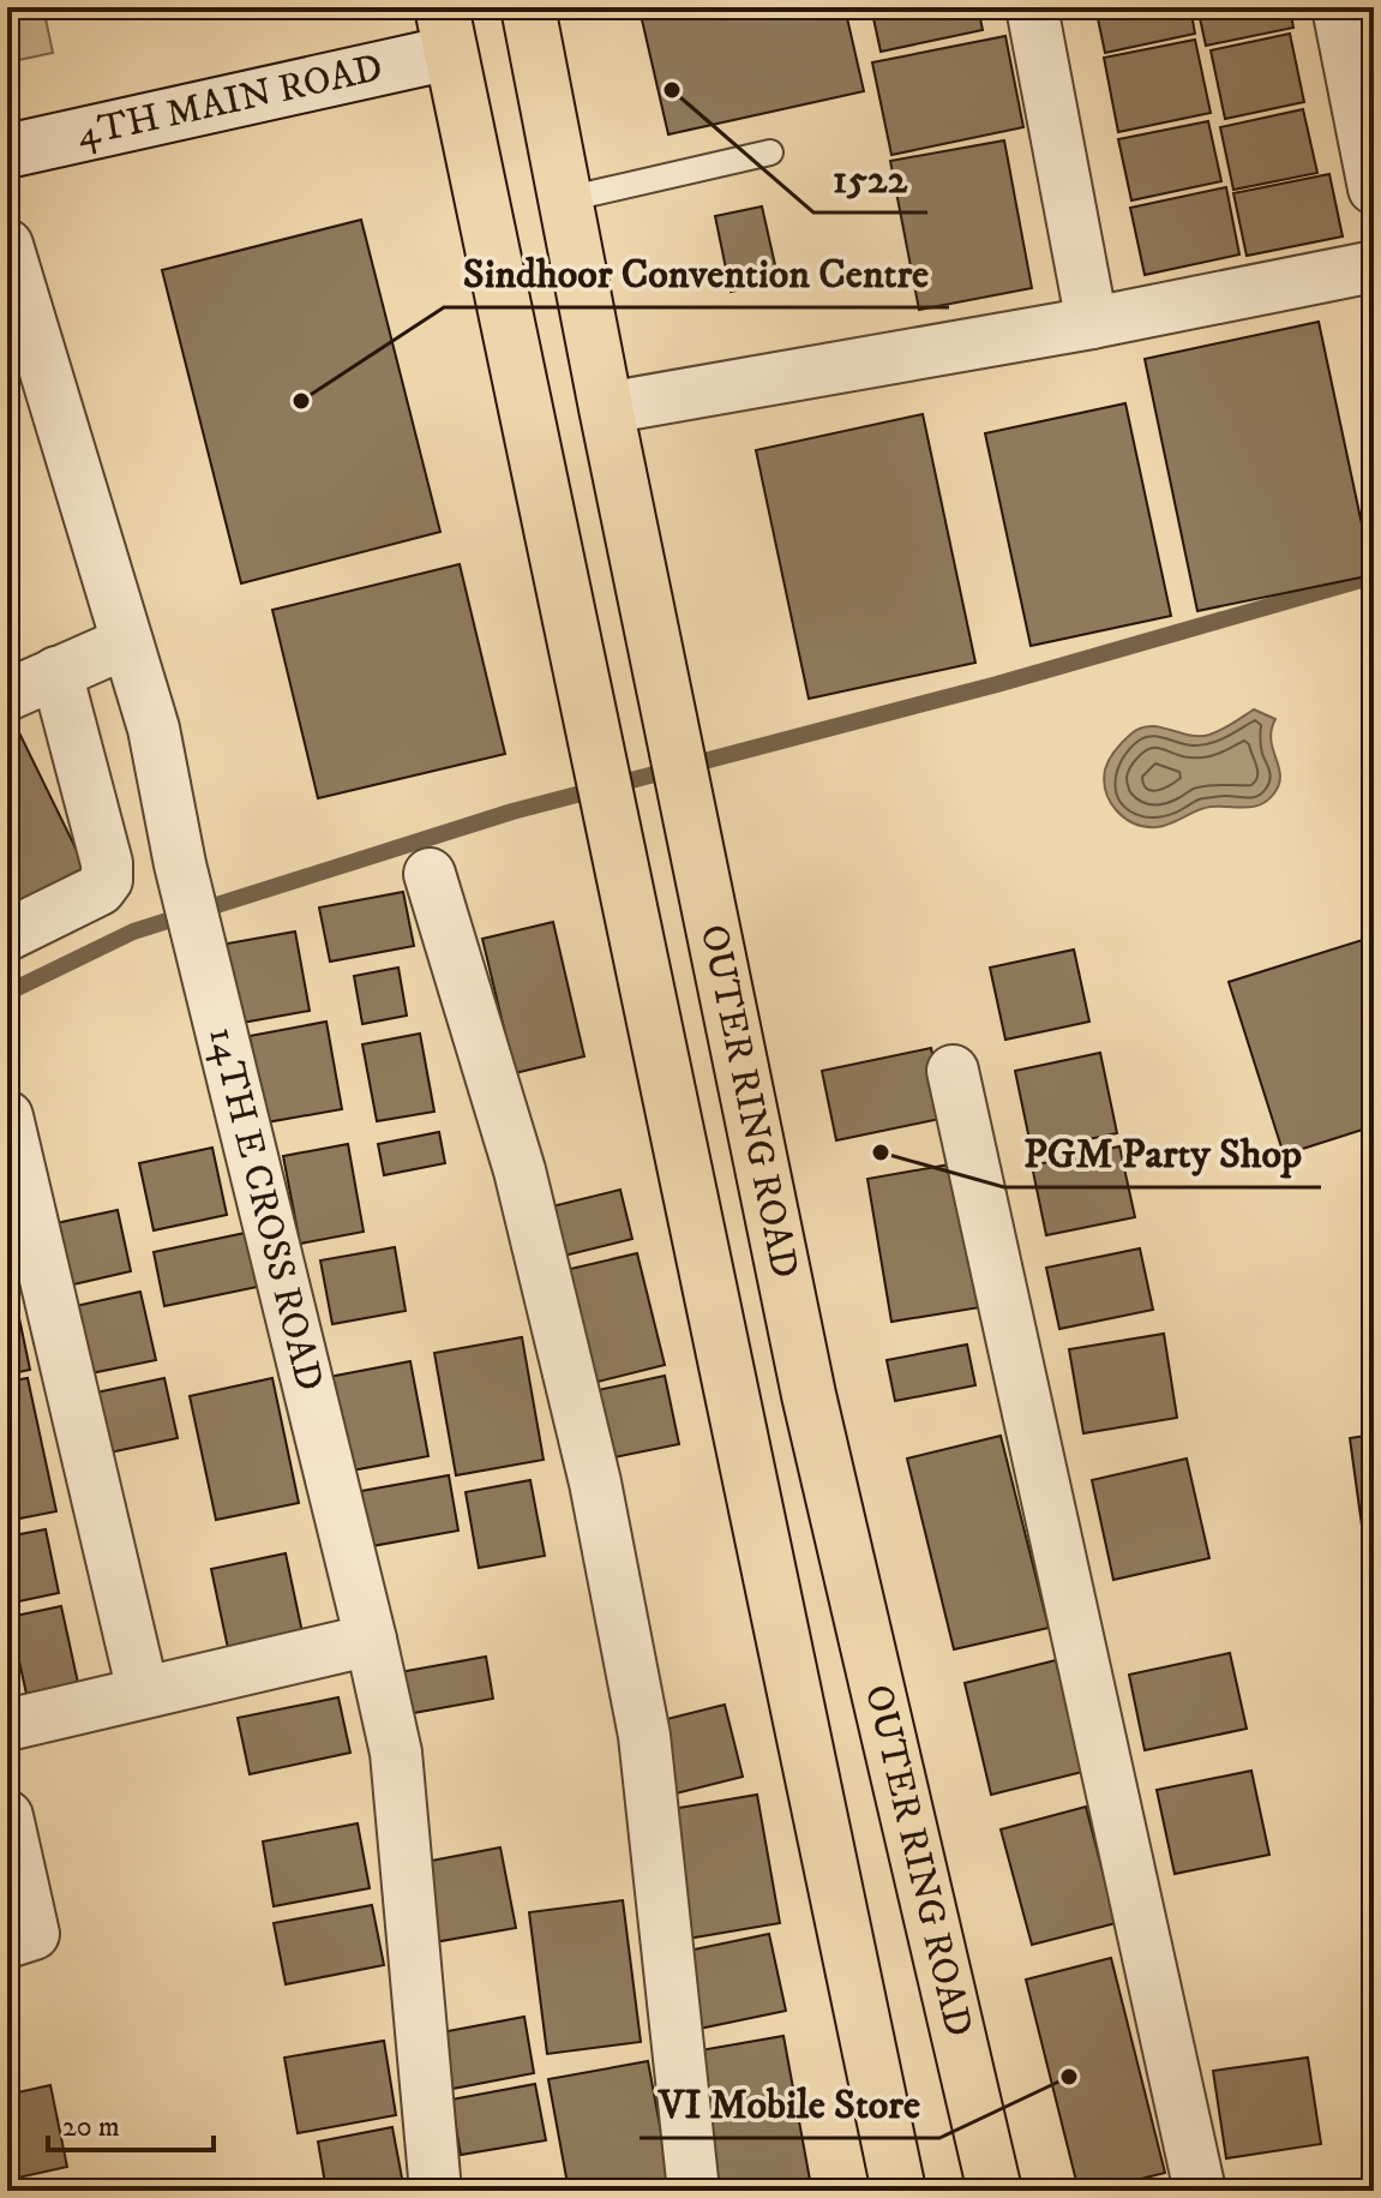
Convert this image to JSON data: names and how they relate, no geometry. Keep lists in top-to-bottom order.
{
  "streets": {
    "highway": ["OUTER RING ROAD"],
    "street": ["4TH MAIN ROAD", "14TH E CROSS ROAD"]
  },
  "crossings": [
    ["4TH MAIN ROAD", "OUTER RING ROAD"]
  ],
  "places": [
    "1522",
    "Sindhoor Convention Centre",
    "PGM Party Shop",
    "VI Mobile Store"
  ],
  "scale_bar": "20 m"
}
